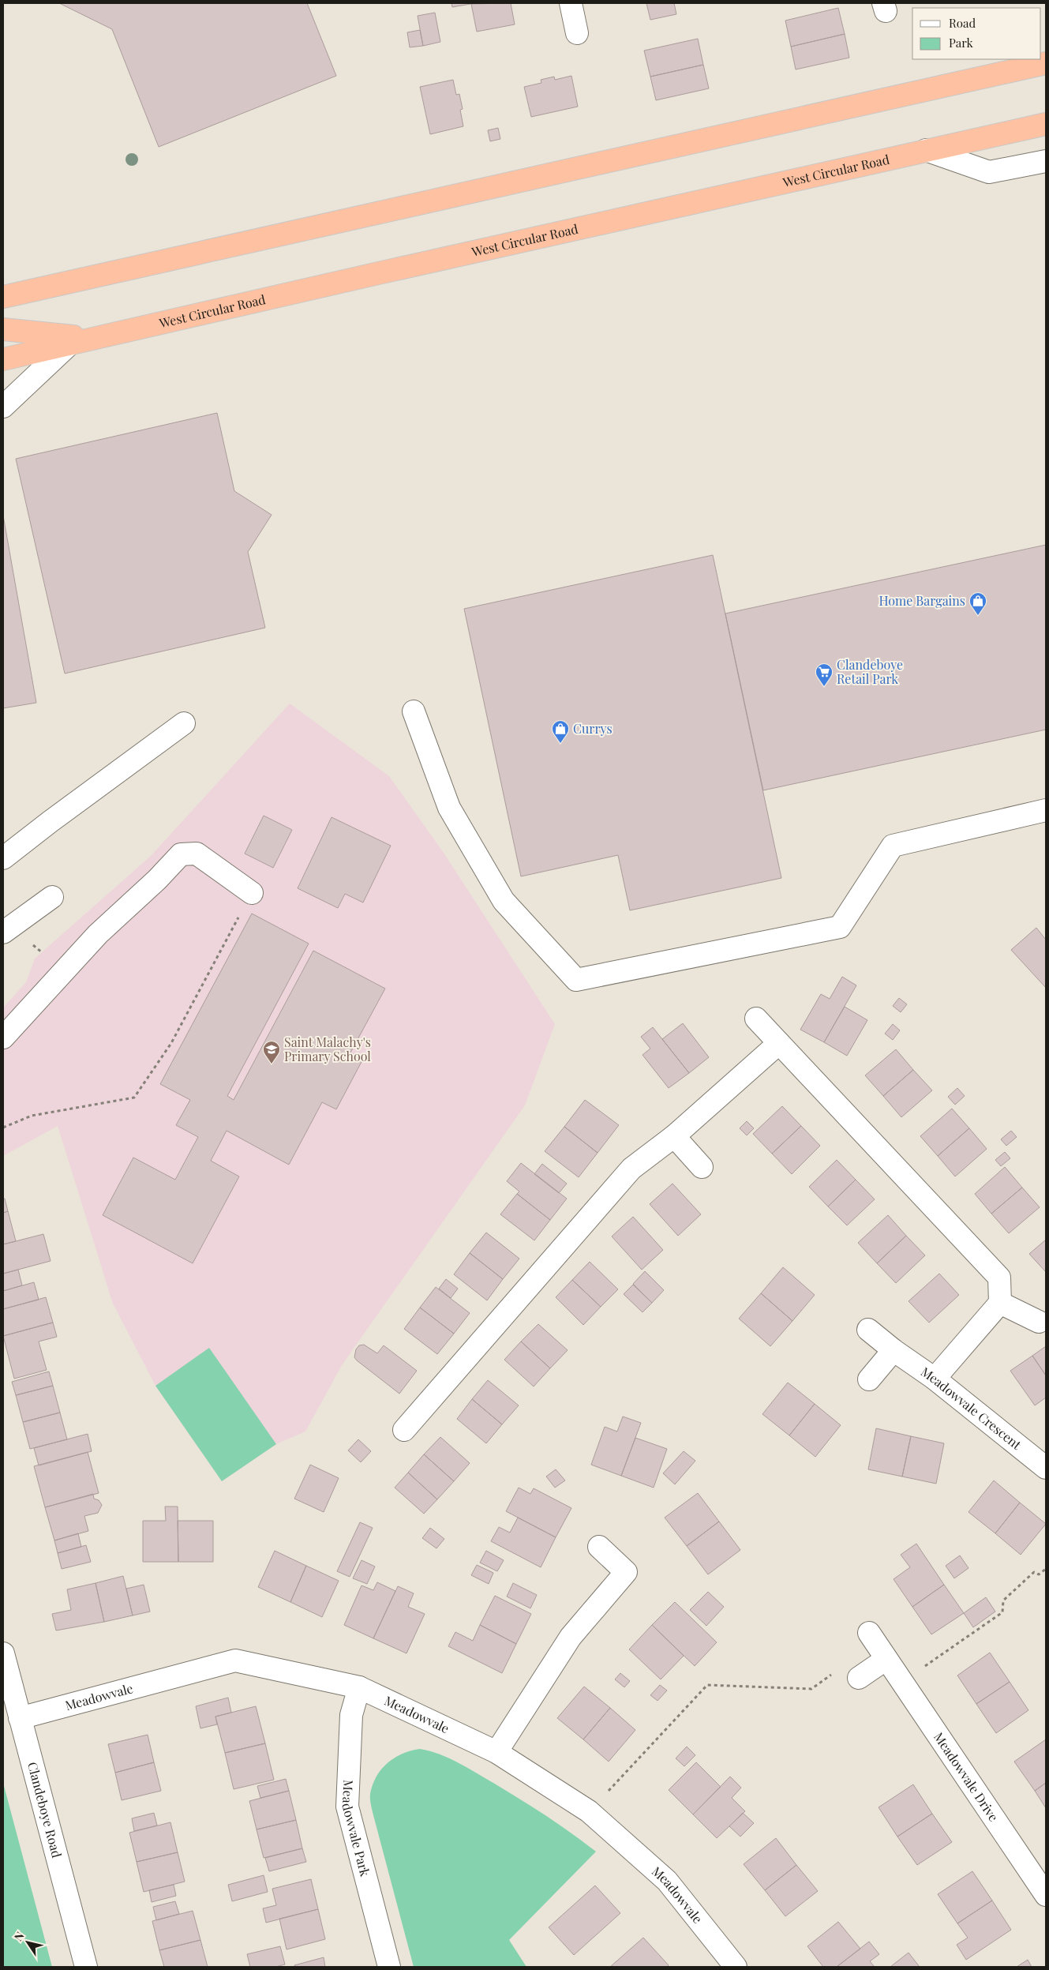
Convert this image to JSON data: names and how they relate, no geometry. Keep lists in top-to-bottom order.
{
  "streets": {
    "highway": ["West Circular Road"],
    "street": [
      "Meadowvale Crescent",
      "Meadowvale",
      "Meadowvale Drive",
      "Clandeboye Road",
      "Meadowvale Park"
    ]
  },
  "crossings": [
    ["Meadowvale", "Clandeboye Road"],
    ["Meadowvale", "Meadowvale Park"]
  ],
  "places": {
    "shop": ["Home Bargains", "Currys"],
    "supermarket": ["Clandeboye Retail Park"],
    "school or university": ["Saint Malachy's Primary School"]
  },
  "legend": ["Road", "Park"],
  "north": "top left"
}
